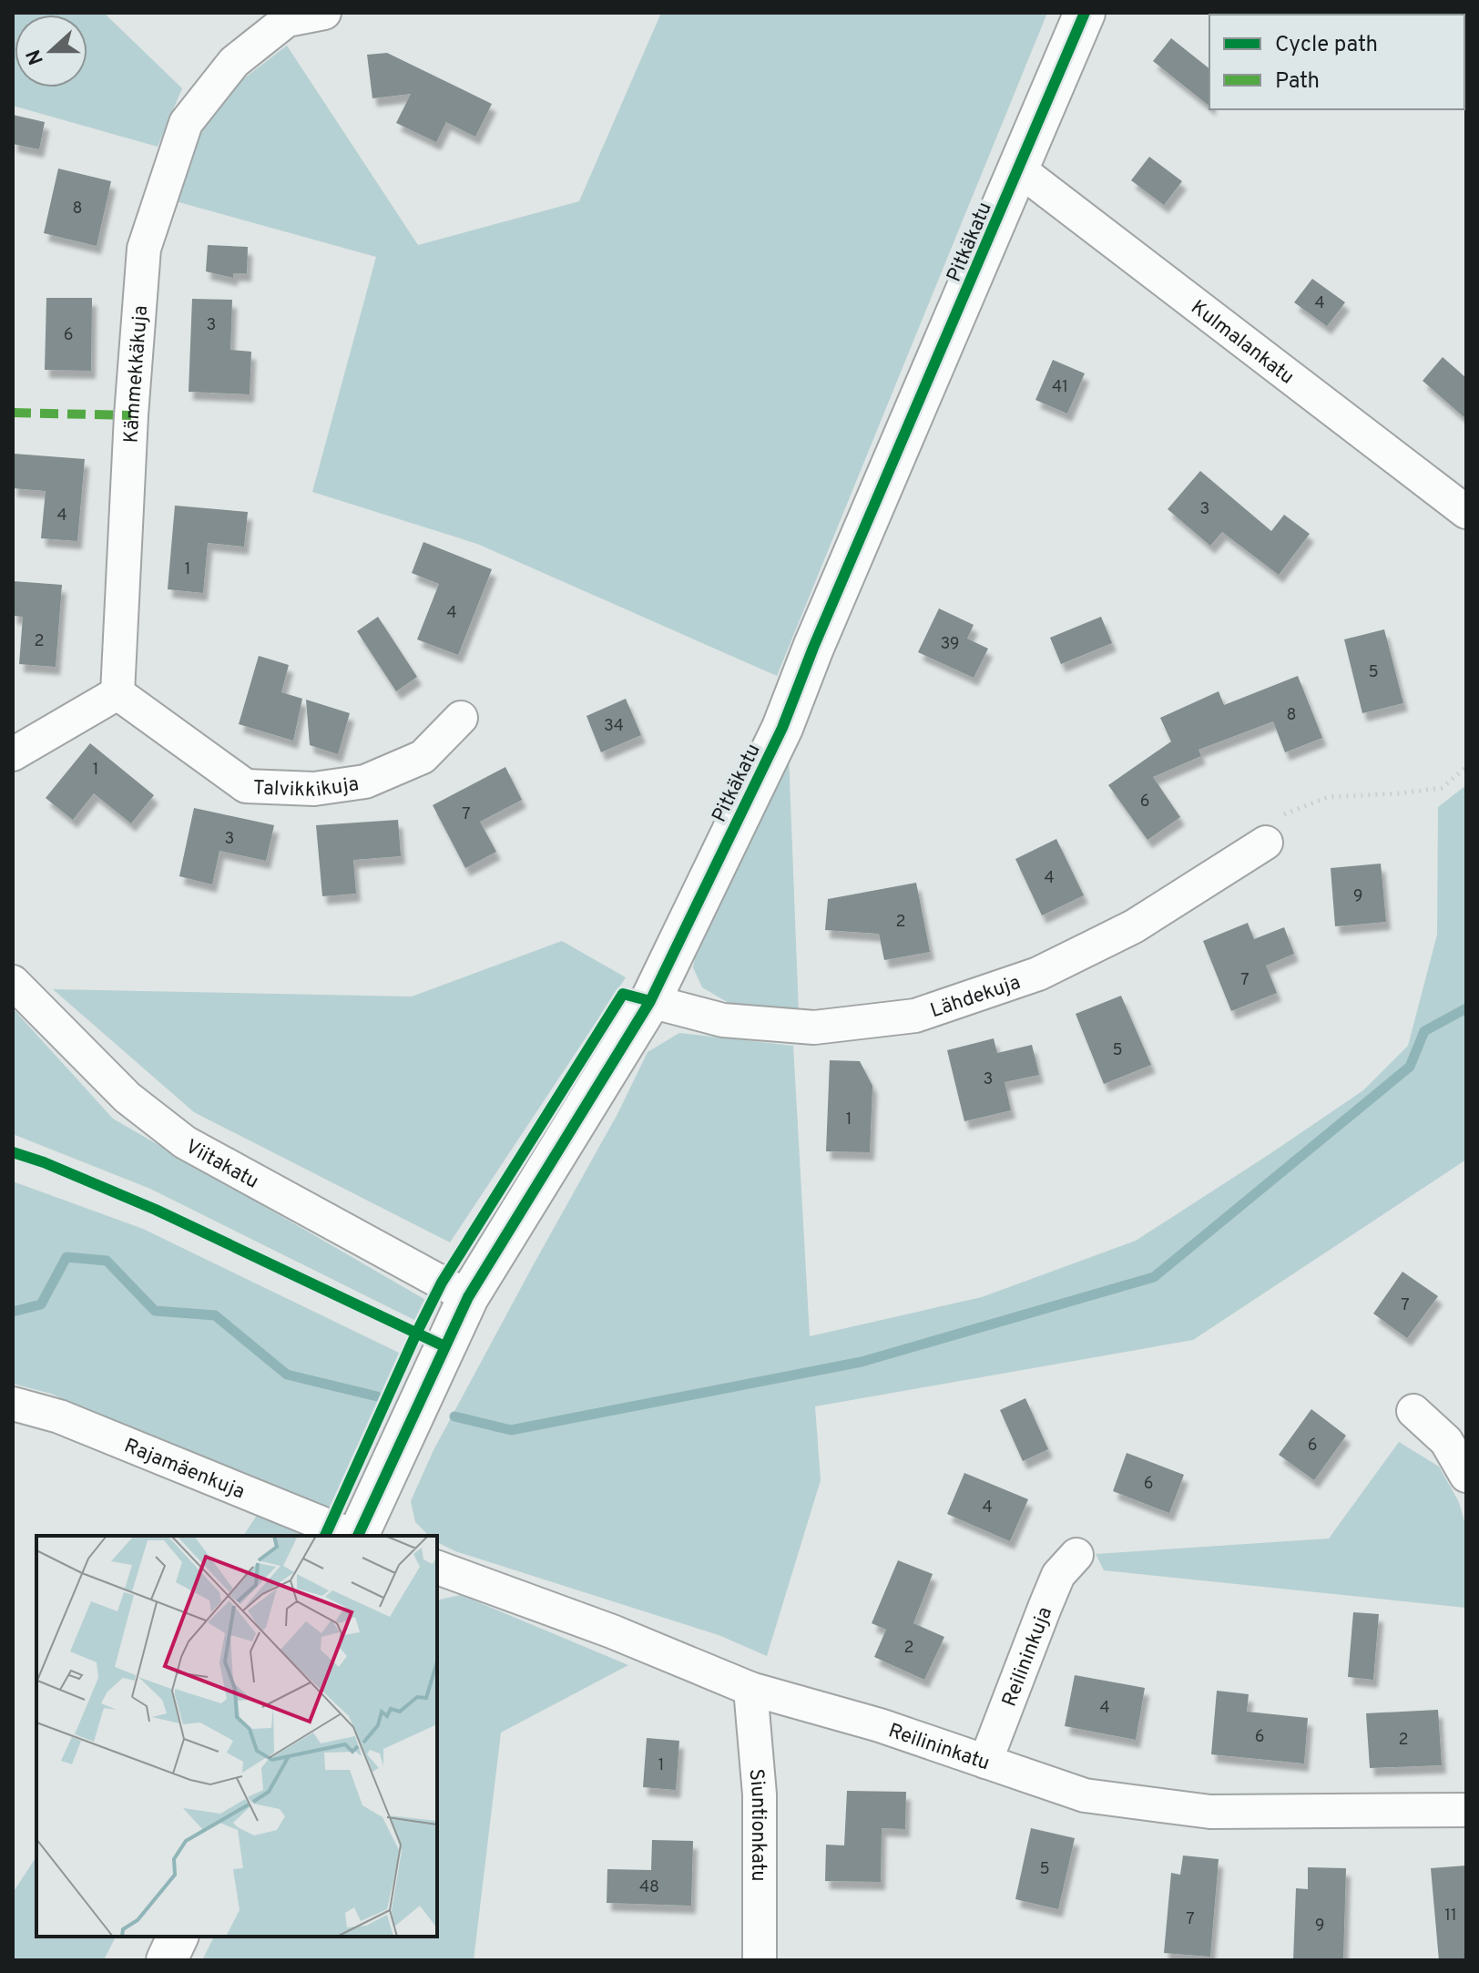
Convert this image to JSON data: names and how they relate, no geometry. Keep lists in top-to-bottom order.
{
  "streets": {
    "street": [
      "Pitkäkatu",
      "Kulmalankatu",
      "Kämmekkäkuja",
      "Talvikkikuja",
      "Lähdekuja",
      "Viitakatu",
      "Rajamäenkuja",
      "Reilininkuja",
      "Reilininkatu",
      "Siuntionkatu"
    ]
  },
  "crossings": [
    ["Pitkäkatu", "Kulmalankatu"],
    ["Pitkäkatu", "Lähdekuja"],
    ["Pitkäkatu", "Viitakatu"],
    ["Kämmekkäkuja", "Talvikkikuja"],
    ["Reilininkuja", "Reilininkatu"],
    ["Reilininkatu", "Siuntionkatu"]
  ],
  "house_numbers": [
    "8",
    "4",
    "3",
    "6",
    "41",
    "3",
    "4",
    "1",
    "4",
    "2",
    "39",
    "5",
    "8",
    "34",
    "1",
    "6",
    "7",
    "3",
    "4",
    "9",
    "2",
    "7",
    "5",
    "3",
    "1",
    "7",
    "6",
    "6",
    "4",
    "2",
    "4",
    "6",
    "2",
    "1",
    "5",
    "48",
    "11",
    "7",
    "9"
  ],
  "legend": ["Cycle path", "Path"],
  "north": "left"
}
